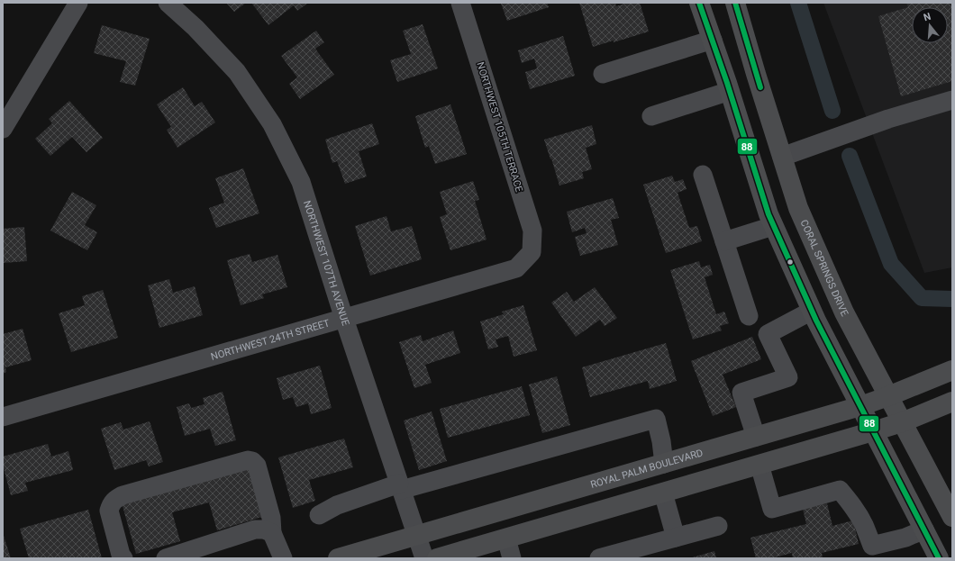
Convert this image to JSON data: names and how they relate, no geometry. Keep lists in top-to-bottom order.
{
  "streets": {
    "main road": ["CORAL SPRINGS DRIVE", "ROYAL PALM BOULEVARD"],
    "street": ["NORTHWEST 105TH TERRACE", "NORTHWEST 107TH AVENUE", "NORTHWEST 24TH STREET"]
  },
  "crossings": [
    ["NORTHWEST 105TH TERRACE", "NORTHWEST 24TH STREET"],
    ["NORTHWEST 107TH AVENUE", "NORTHWEST 24TH STREET"],
    ["NORTHWEST 107TH AVENUE", "ROYAL PALM BOULEVARD"],
    ["CORAL SPRINGS DRIVE", "ROYAL PALM BOULEVARD"]
  ],
  "lines": ["transit line 88"],
  "north": "top"
}
